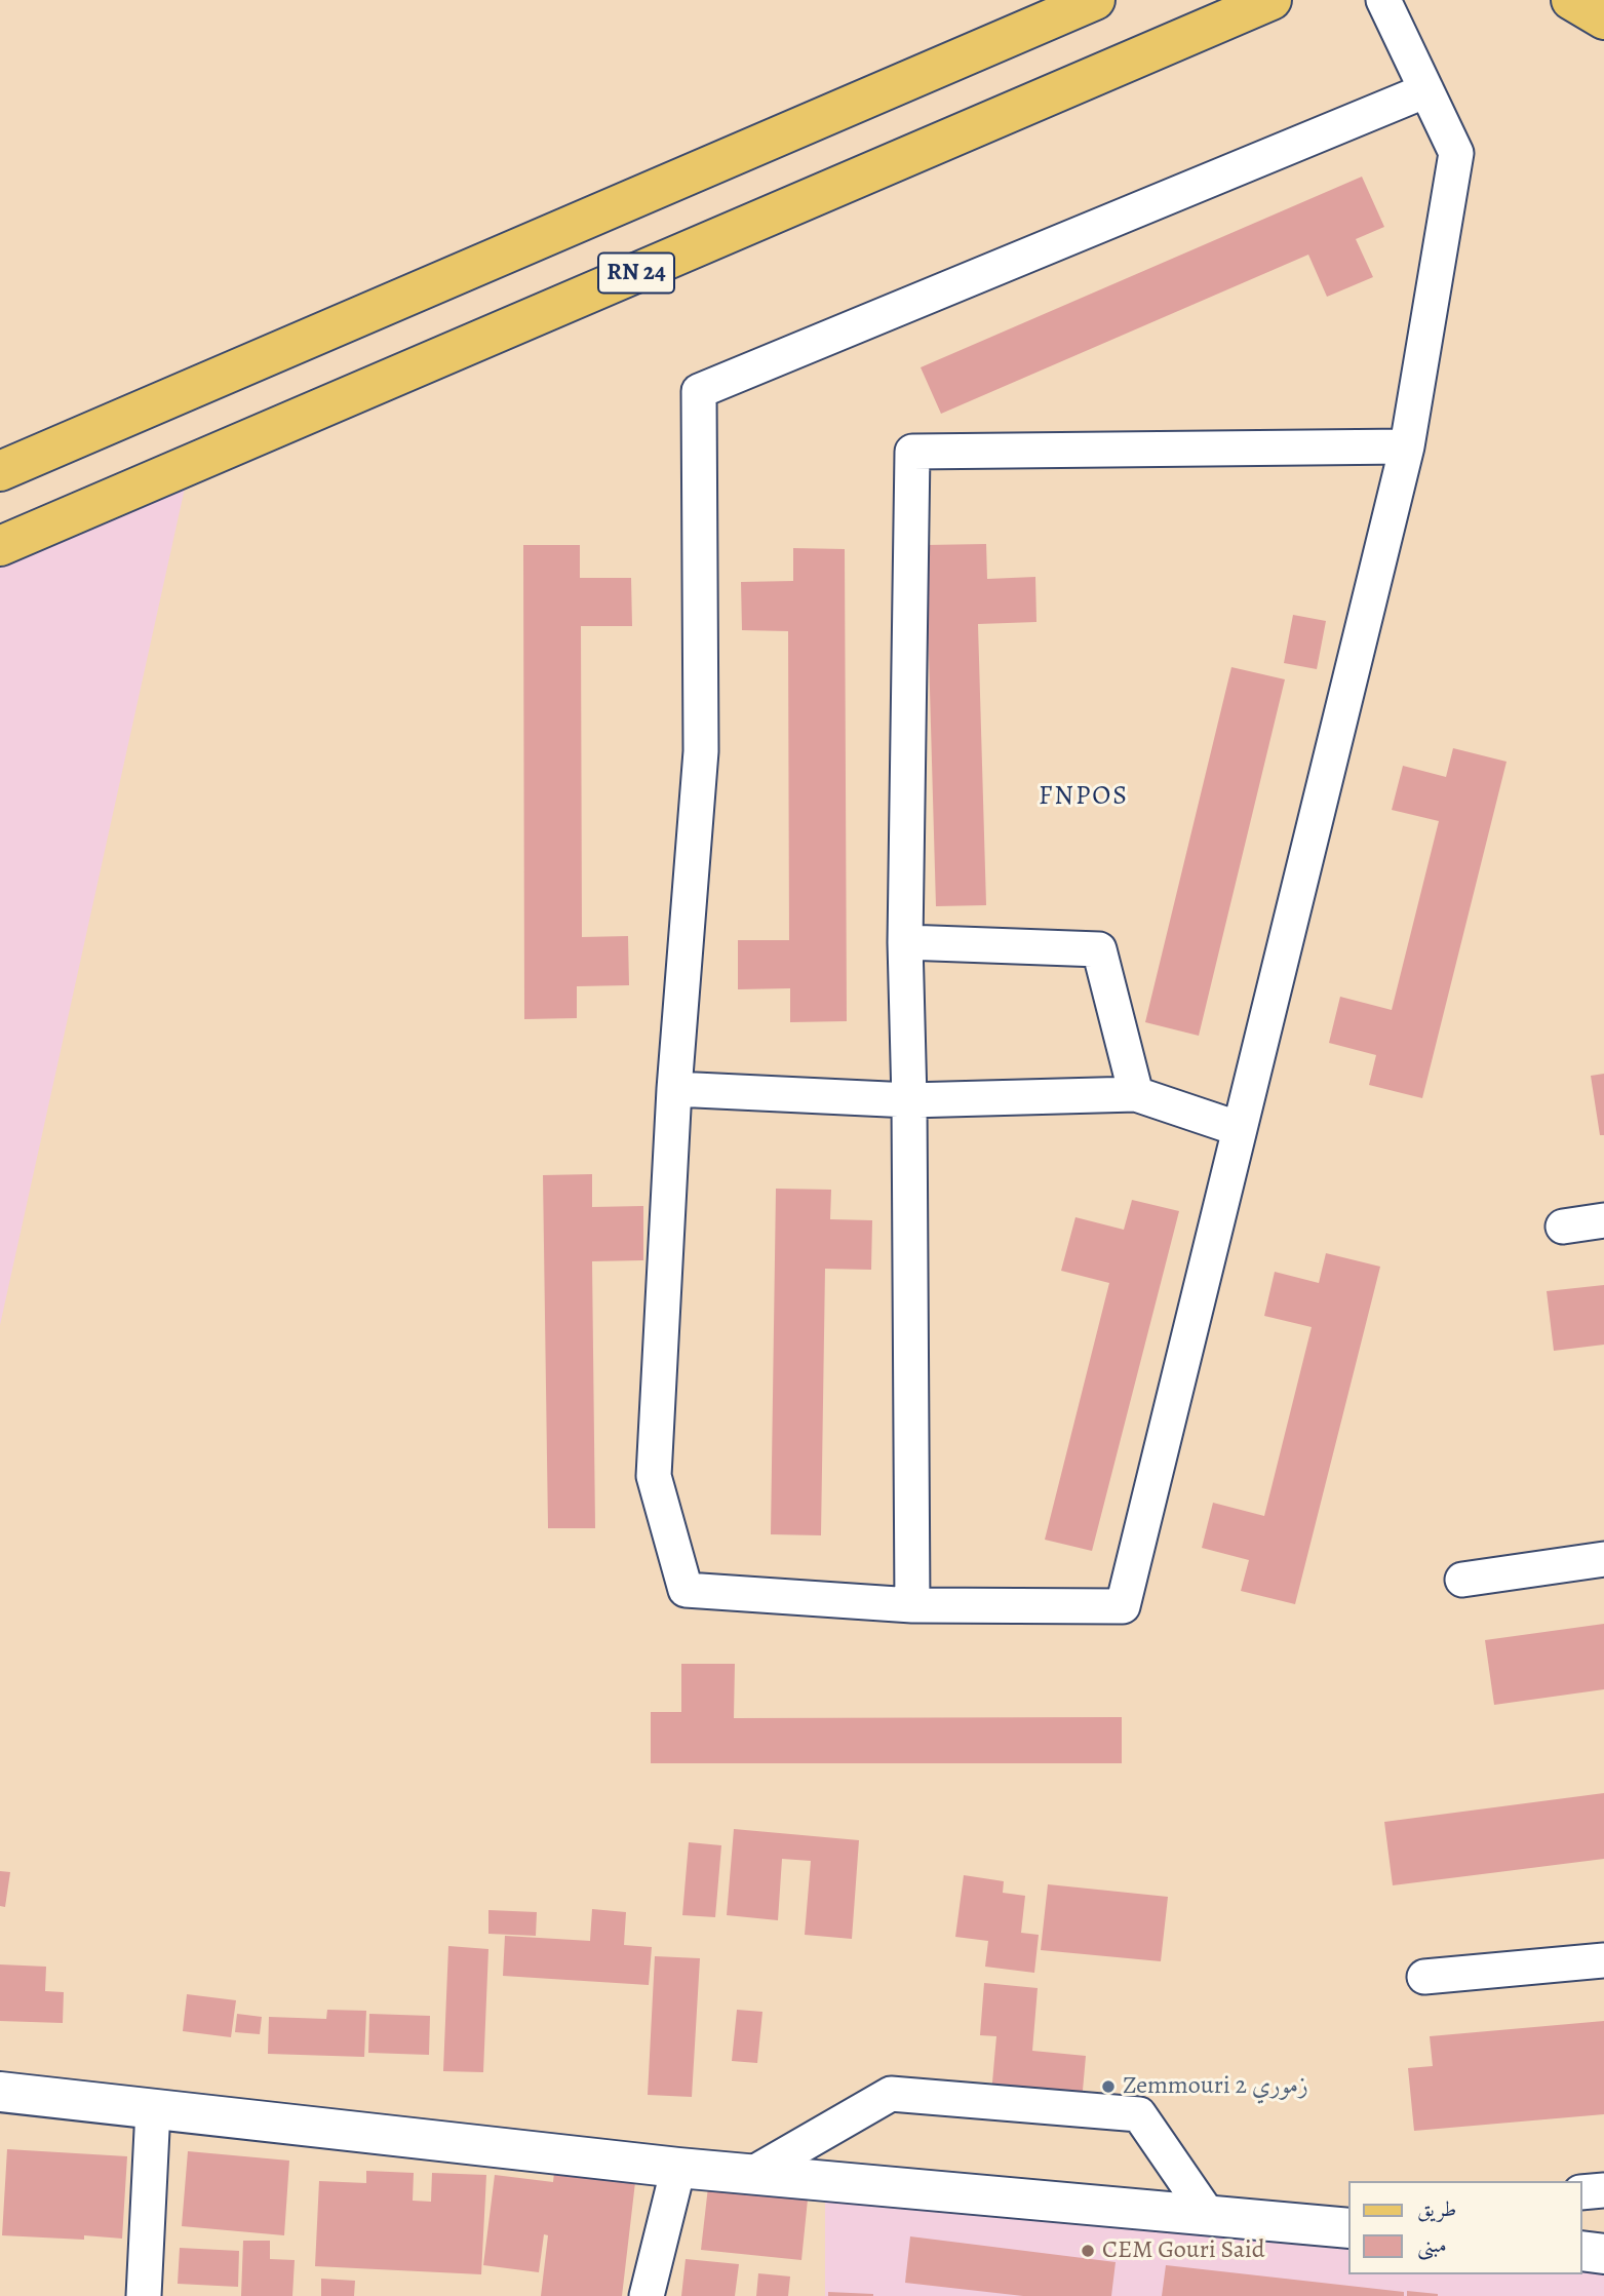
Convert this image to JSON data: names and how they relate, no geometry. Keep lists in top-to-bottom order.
{
  "streets": {
    "main road": ["RN 24"]
  },
  "districts": ["FNPOS"],
  "places": ["Zemmouri 2 زموري", "CEM Gouri Said"],
  "legend": ["طريق", "مبنى"]
}
